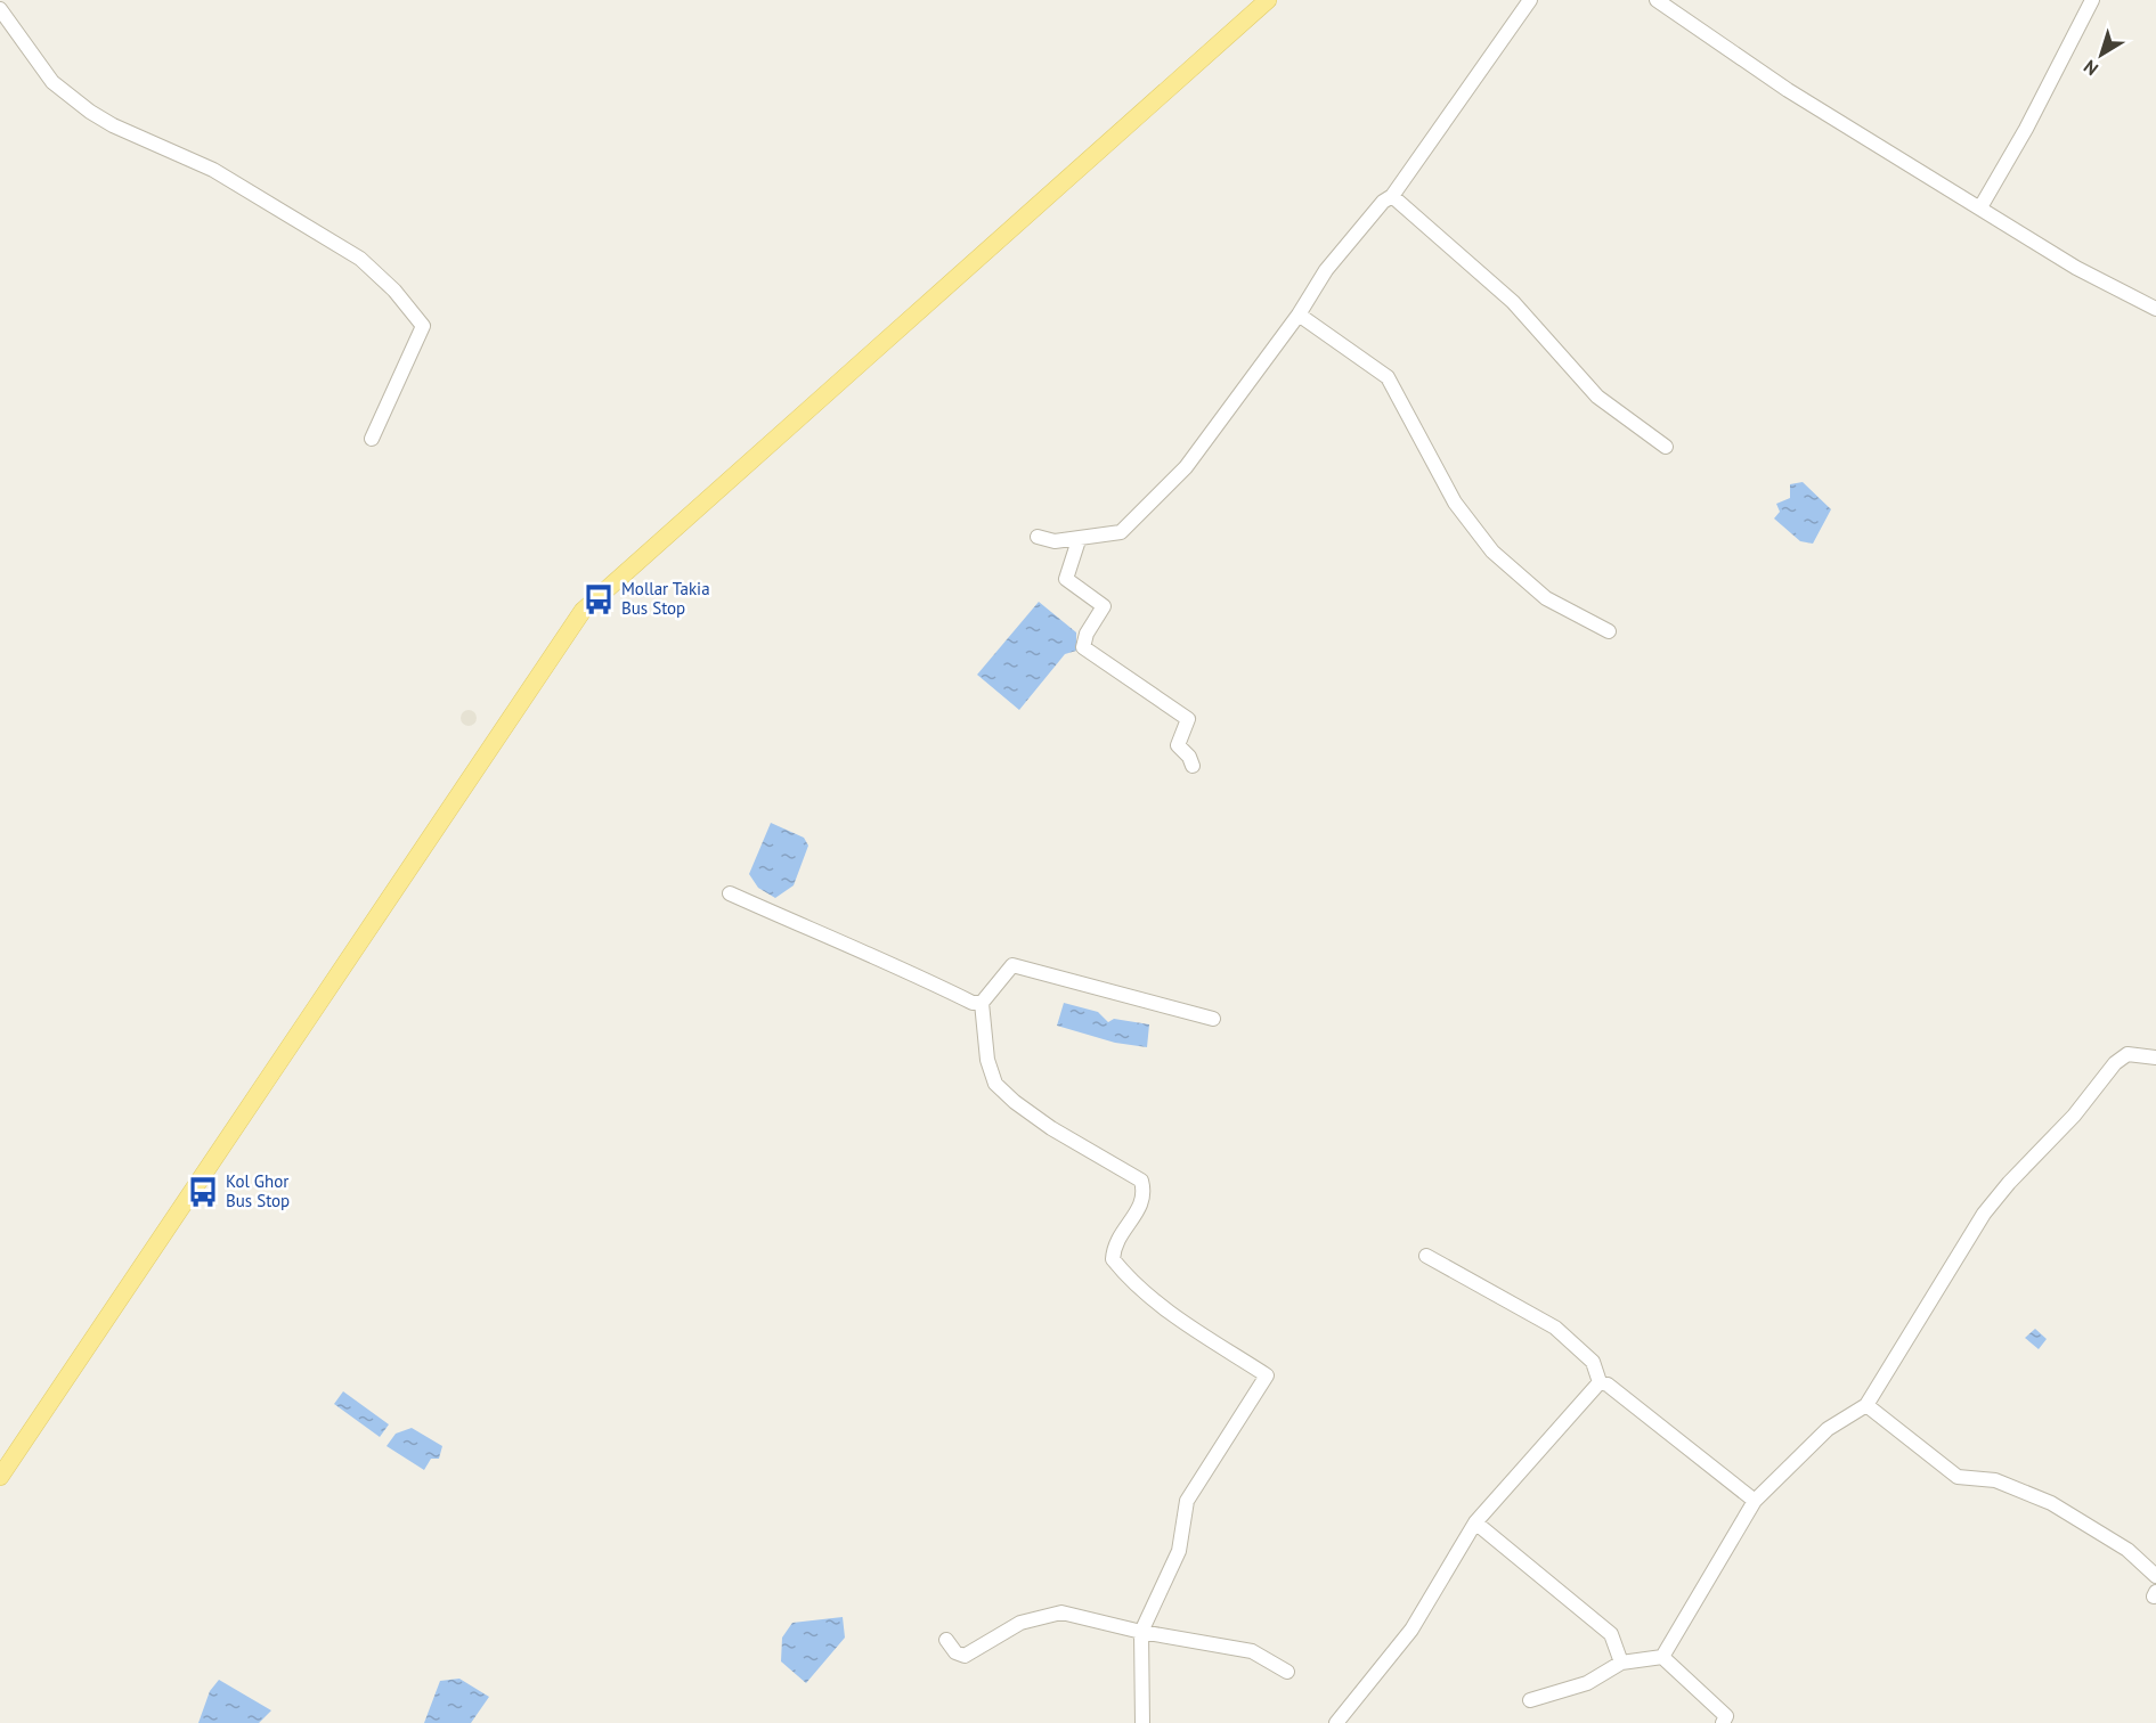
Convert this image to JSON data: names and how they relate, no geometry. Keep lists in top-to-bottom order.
{
  "places": {
    "bus stop": ["Mollar Takia Bus Stop", "Kol Ghor Bus Stop"]
  },
  "north": "bottom left"
}
